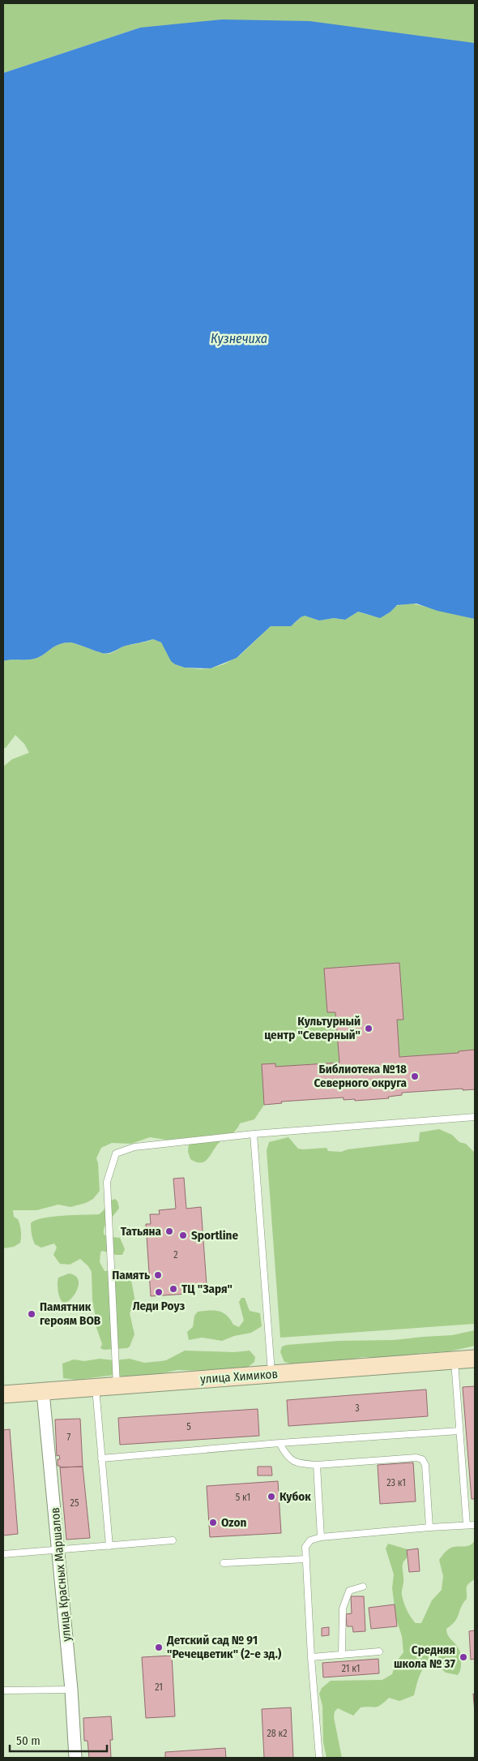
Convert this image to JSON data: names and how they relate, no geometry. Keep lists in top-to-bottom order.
{
  "streets": {
    "street": ["улица Химиков", "улица Красных Маршалов"]
  },
  "crossings": [
    ["улица Химиков", "улица Красных Маршалов"]
  ],
  "water": ["Кузнечиха"],
  "places": [
    "Культурный центр \"Северный\"",
    "Библиотека №18 Северного округа",
    "Татьяна",
    "Sportline",
    "Память",
    "ТЦ \"Заря\"",
    "Леди Роуз",
    "Памятник героям ВОВ",
    "Кубок",
    "Ozon",
    "Детский сад № 91 \"Речецветик\" (2-е зд.)",
    "Средняя школа № 37"
  ],
  "house_numbers": [
    "2",
    "3",
    "5",
    "7",
    "23 к1",
    "5 к1",
    "25",
    "21 к1",
    "21",
    "28 к2"
  ],
  "scale_bar": "50 m"
}
